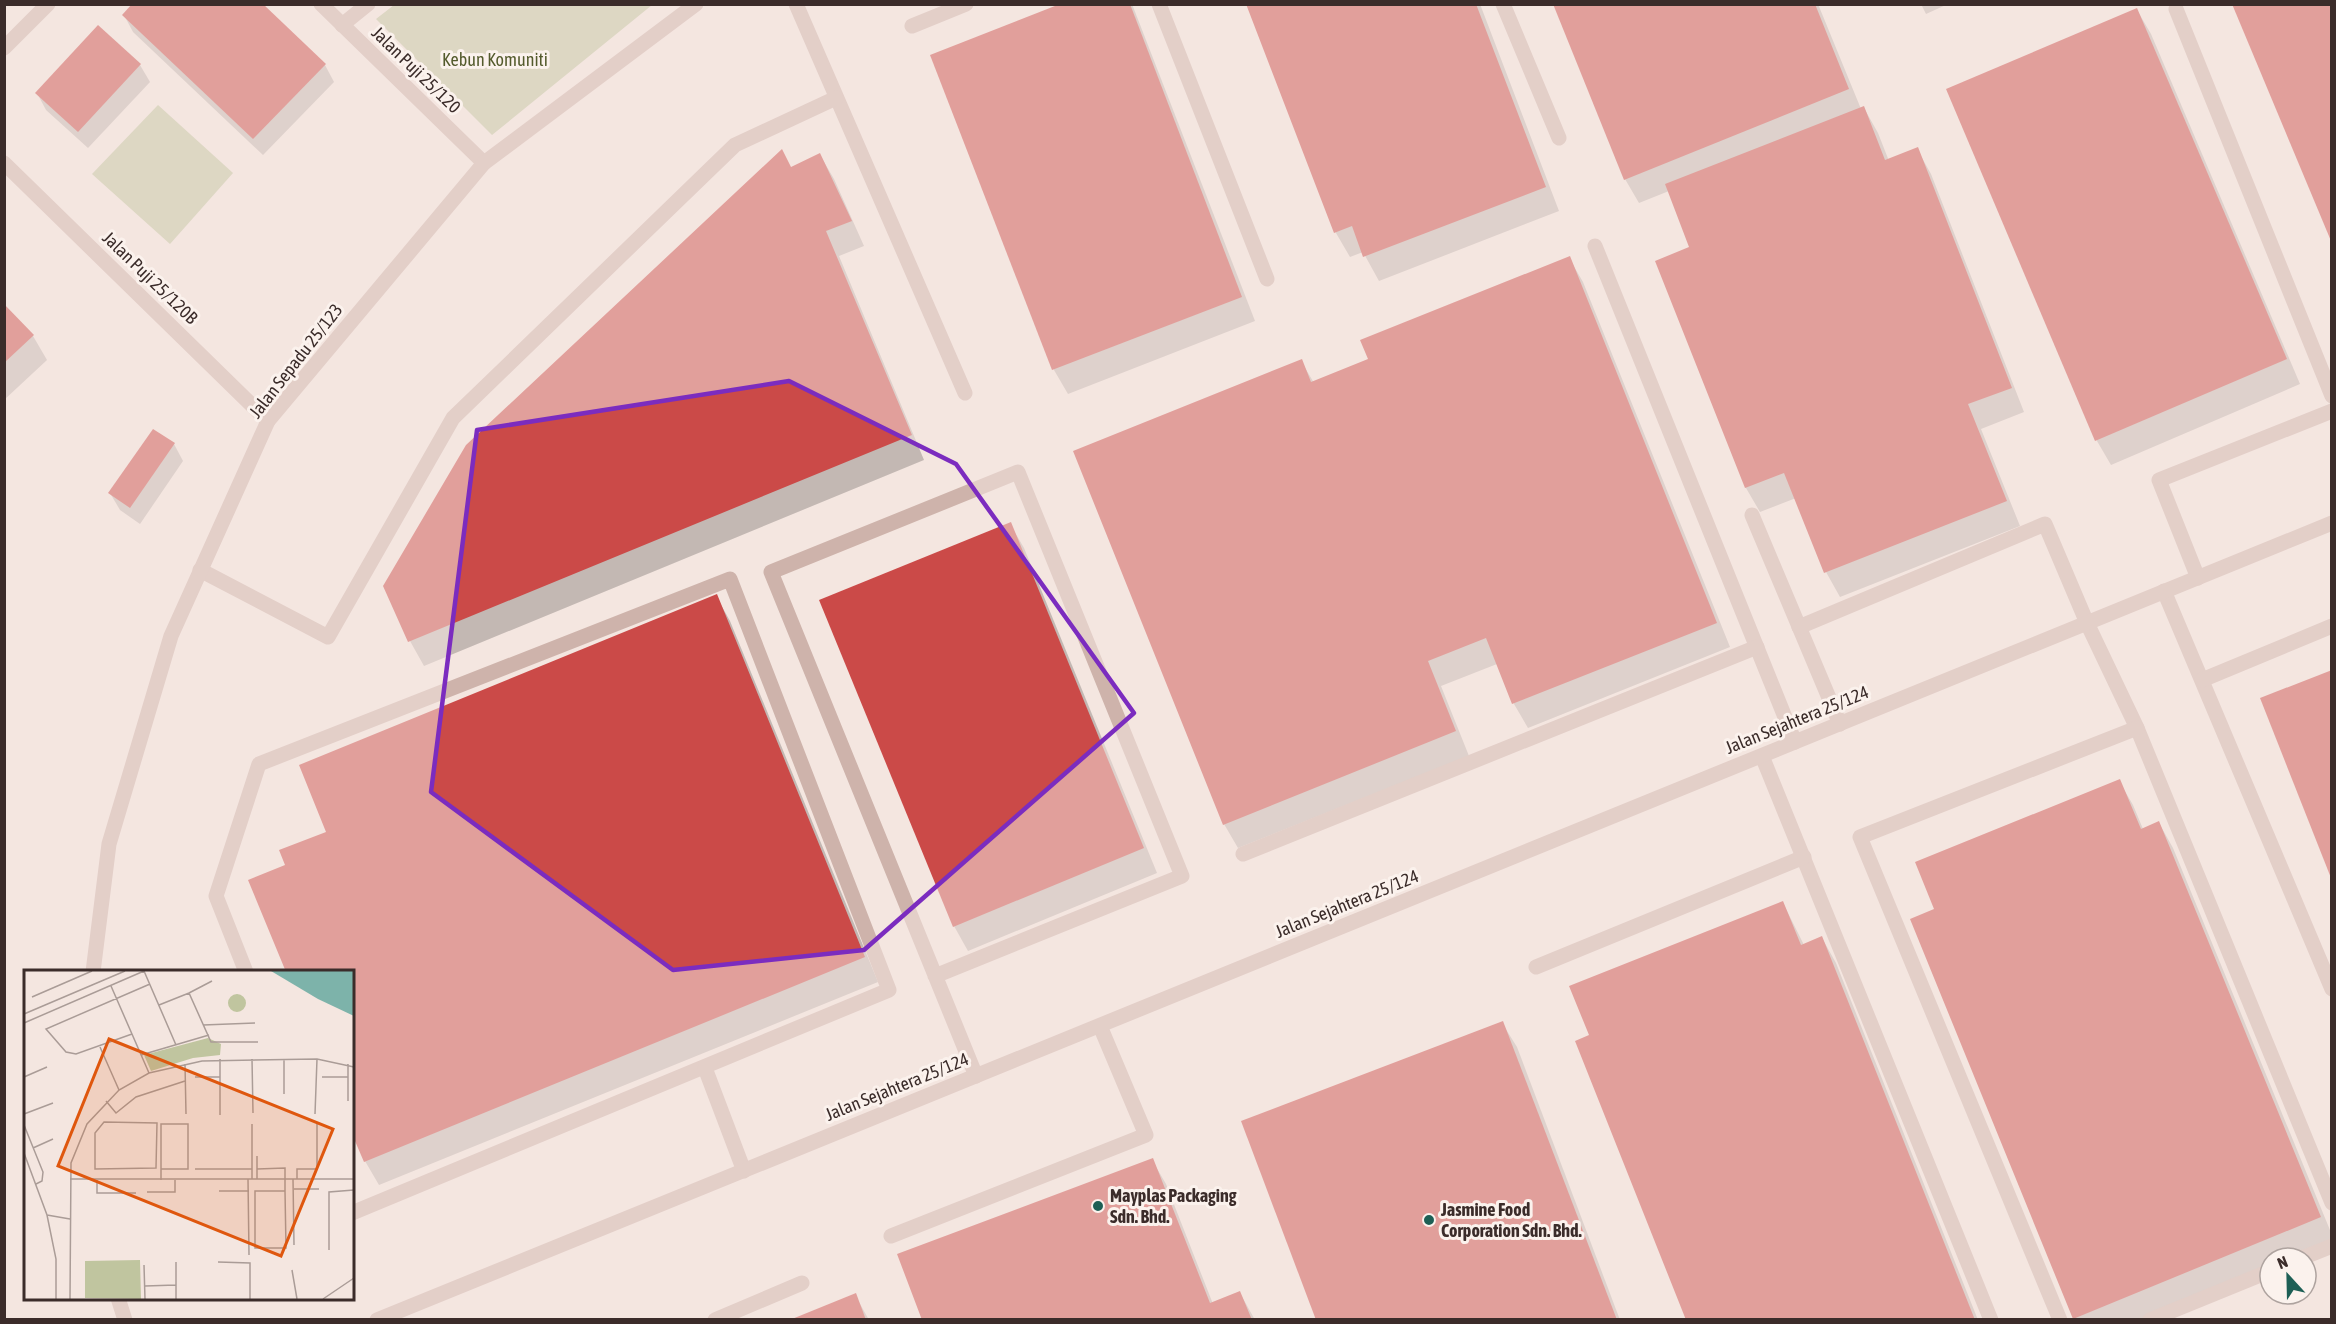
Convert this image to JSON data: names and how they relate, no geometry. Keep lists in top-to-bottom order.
{
  "streets": {
    "street": [
      "Jalan Puji 25/120",
      "Jalan Puji 25/120B",
      "Jalan Sepadu 25/123",
      "Jalan Sejahtera 25/124"
    ]
  },
  "crossings": [
    ["Jalan Puji 25/120", "Jalan Sepadu 25/123"],
    ["Jalan Puji 25/120B", "Jalan Sepadu 25/123"]
  ],
  "parks": ["Kebun Komuniti"],
  "places": ["Mayplas Packaging Sdn. Bhd.", "Jasmine Food Corporation Sdn. Bhd."],
  "north": "top"
}
